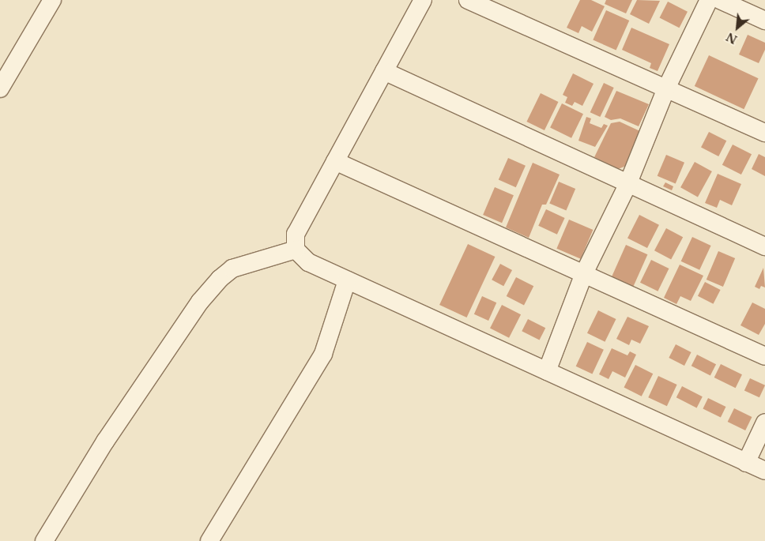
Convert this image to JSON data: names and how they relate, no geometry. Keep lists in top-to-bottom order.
{
  "north": "bottom left"
}
